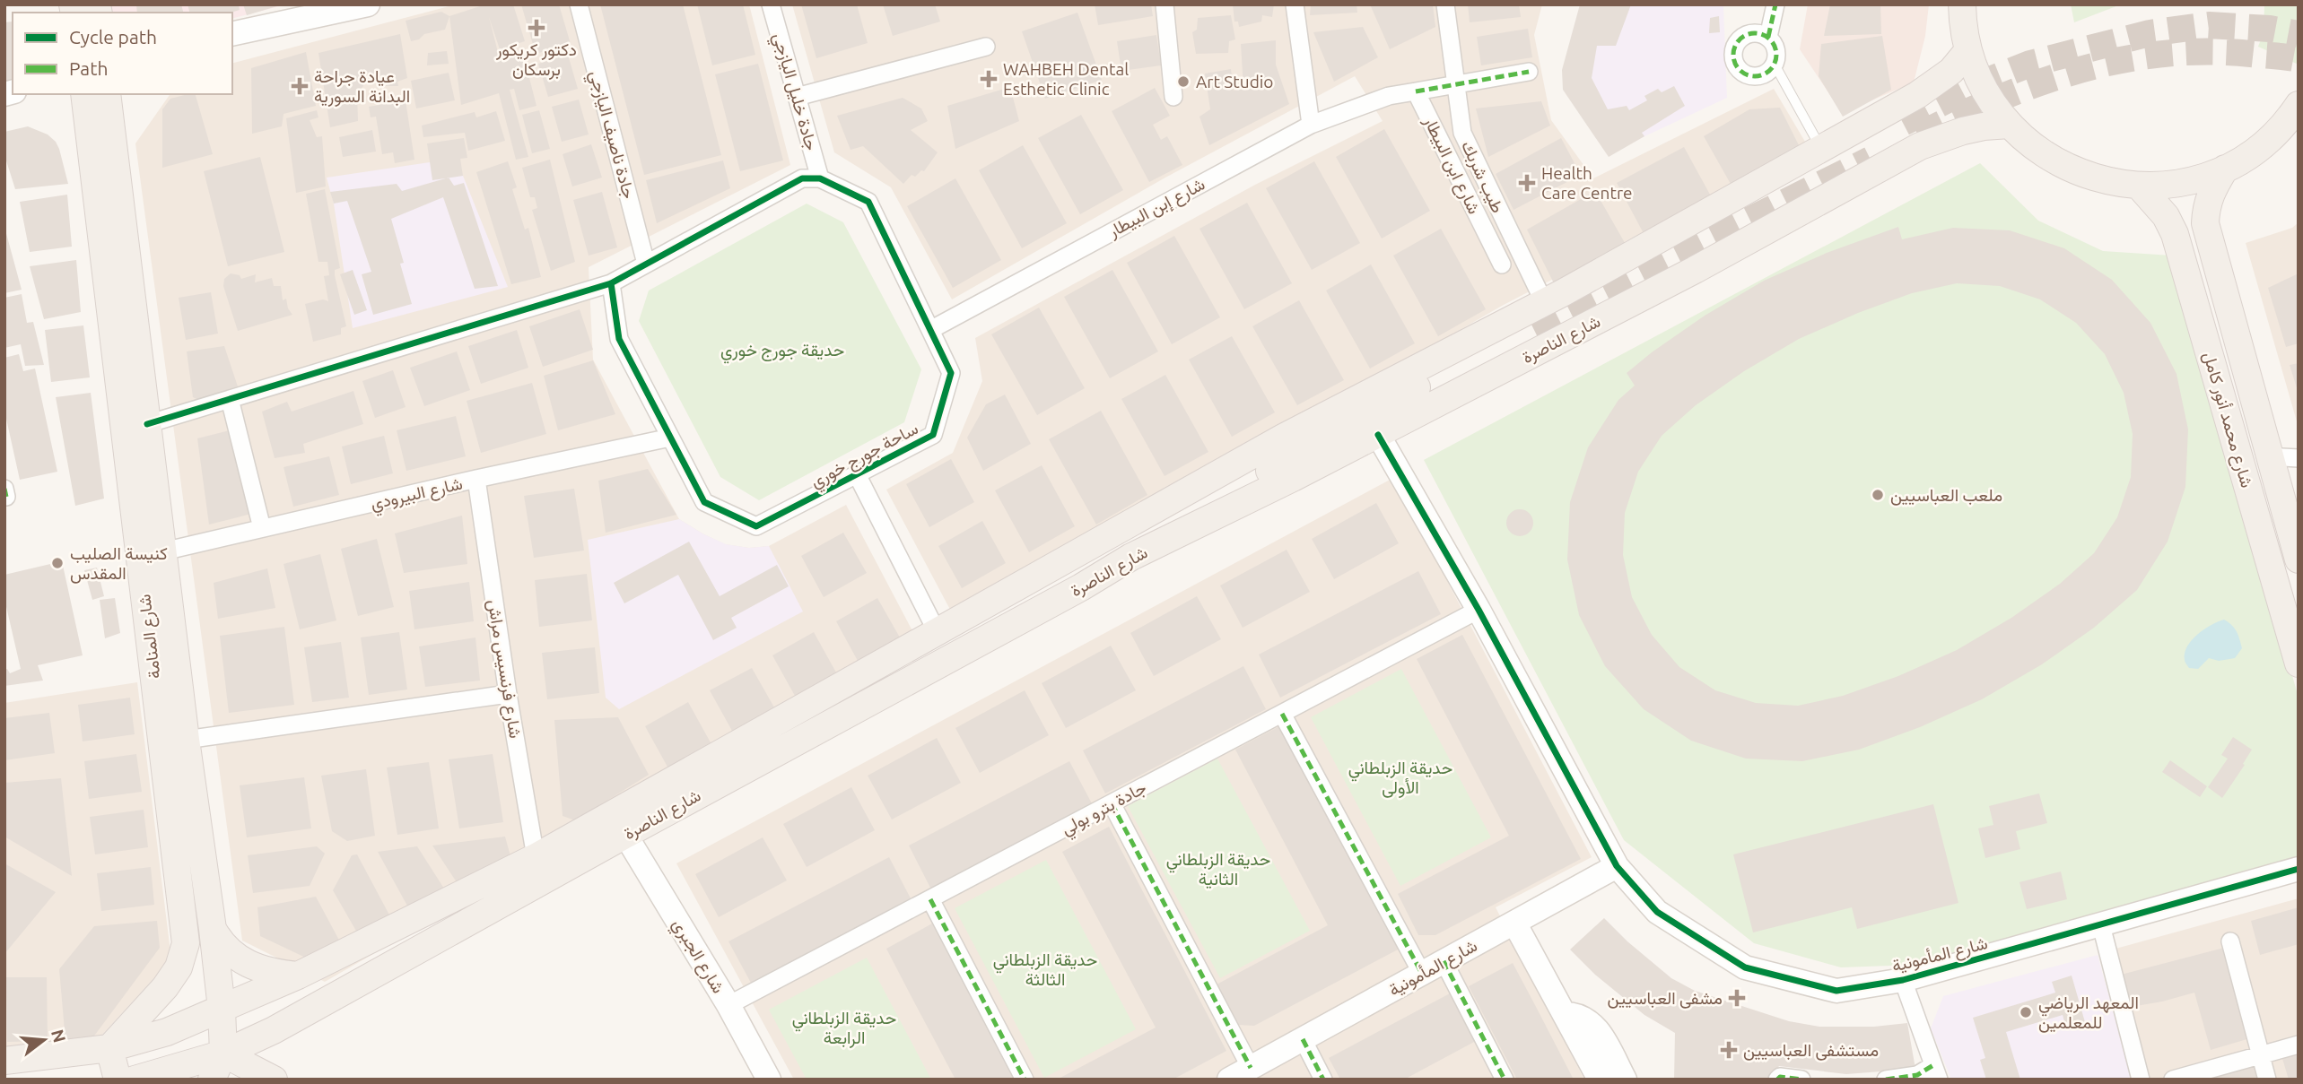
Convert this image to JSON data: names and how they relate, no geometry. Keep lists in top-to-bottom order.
{
  "streets": {
    "main road": ["شارع الناصرة", "شارع محمد أنور كامل", "شارع المنامة"],
    "street": [
      "جادة خليل اليازجي",
      "جادة ناصيف اليازجي",
      "شارع ابن البيطار",
      "طيب شربك",
      "شارع إبن البيطار",
      "ساحة جورج خوري",
      "شارع البيرودي",
      "شارع فرنسيس مراش",
      "جادة بترو بولي",
      "شارع المأمونية",
      "شارع الجبري"
    ]
  },
  "crossings": [
    ["جادة خليل اليازجي", "ساحة جورج خوري"],
    ["شارع ابن البيطار", "شارع إبن البيطار"],
    ["طيب شربك", "شارع الناصرة"],
    ["شارع إبن البيطار", "ساحة جورج خوري"],
    ["شارع الناصرة", "شارع المنامة"],
    ["شارع الناصرة", "شارع فرنسيس مراش"],
    ["شارع الناصرة", "شارع الجبري"],
    ["ساحة جورج خوري", "شارع البيرودي"],
    ["شارع البيرودي", "شارع المنامة"],
    ["شارع البيرودي", "شارع فرنسيس مراش"],
    ["جادة بترو بولي", "شارع الجبري"]
  ],
  "parks": [
    "حديقة جورج خوري",
    "حديقة الزبلطاني الأولى",
    "حديقة الزبلطاني الثانية",
    "حديقة الزبلطاني الثالثة",
    "حديقة الزبلطاني الرابعة"
  ],
  "places": {
    "health": [
      "دكتور كريكور برسكان",
      "WAHBEH Dental Esthetic Clinic",
      "عيادة جراحة البدانة السورية",
      "Health Care Centre",
      "مشفى العباسيين",
      "مستشفى العباسيين"
    ],
    "other": [
      "Art Studio",
      "ملعب العباسيين",
      "كنيسة الصليب المقدس",
      "المعهد الرياضي للمعلمين"
    ]
  },
  "legend": ["Cycle path", "Path"],
  "north": "right"
}
